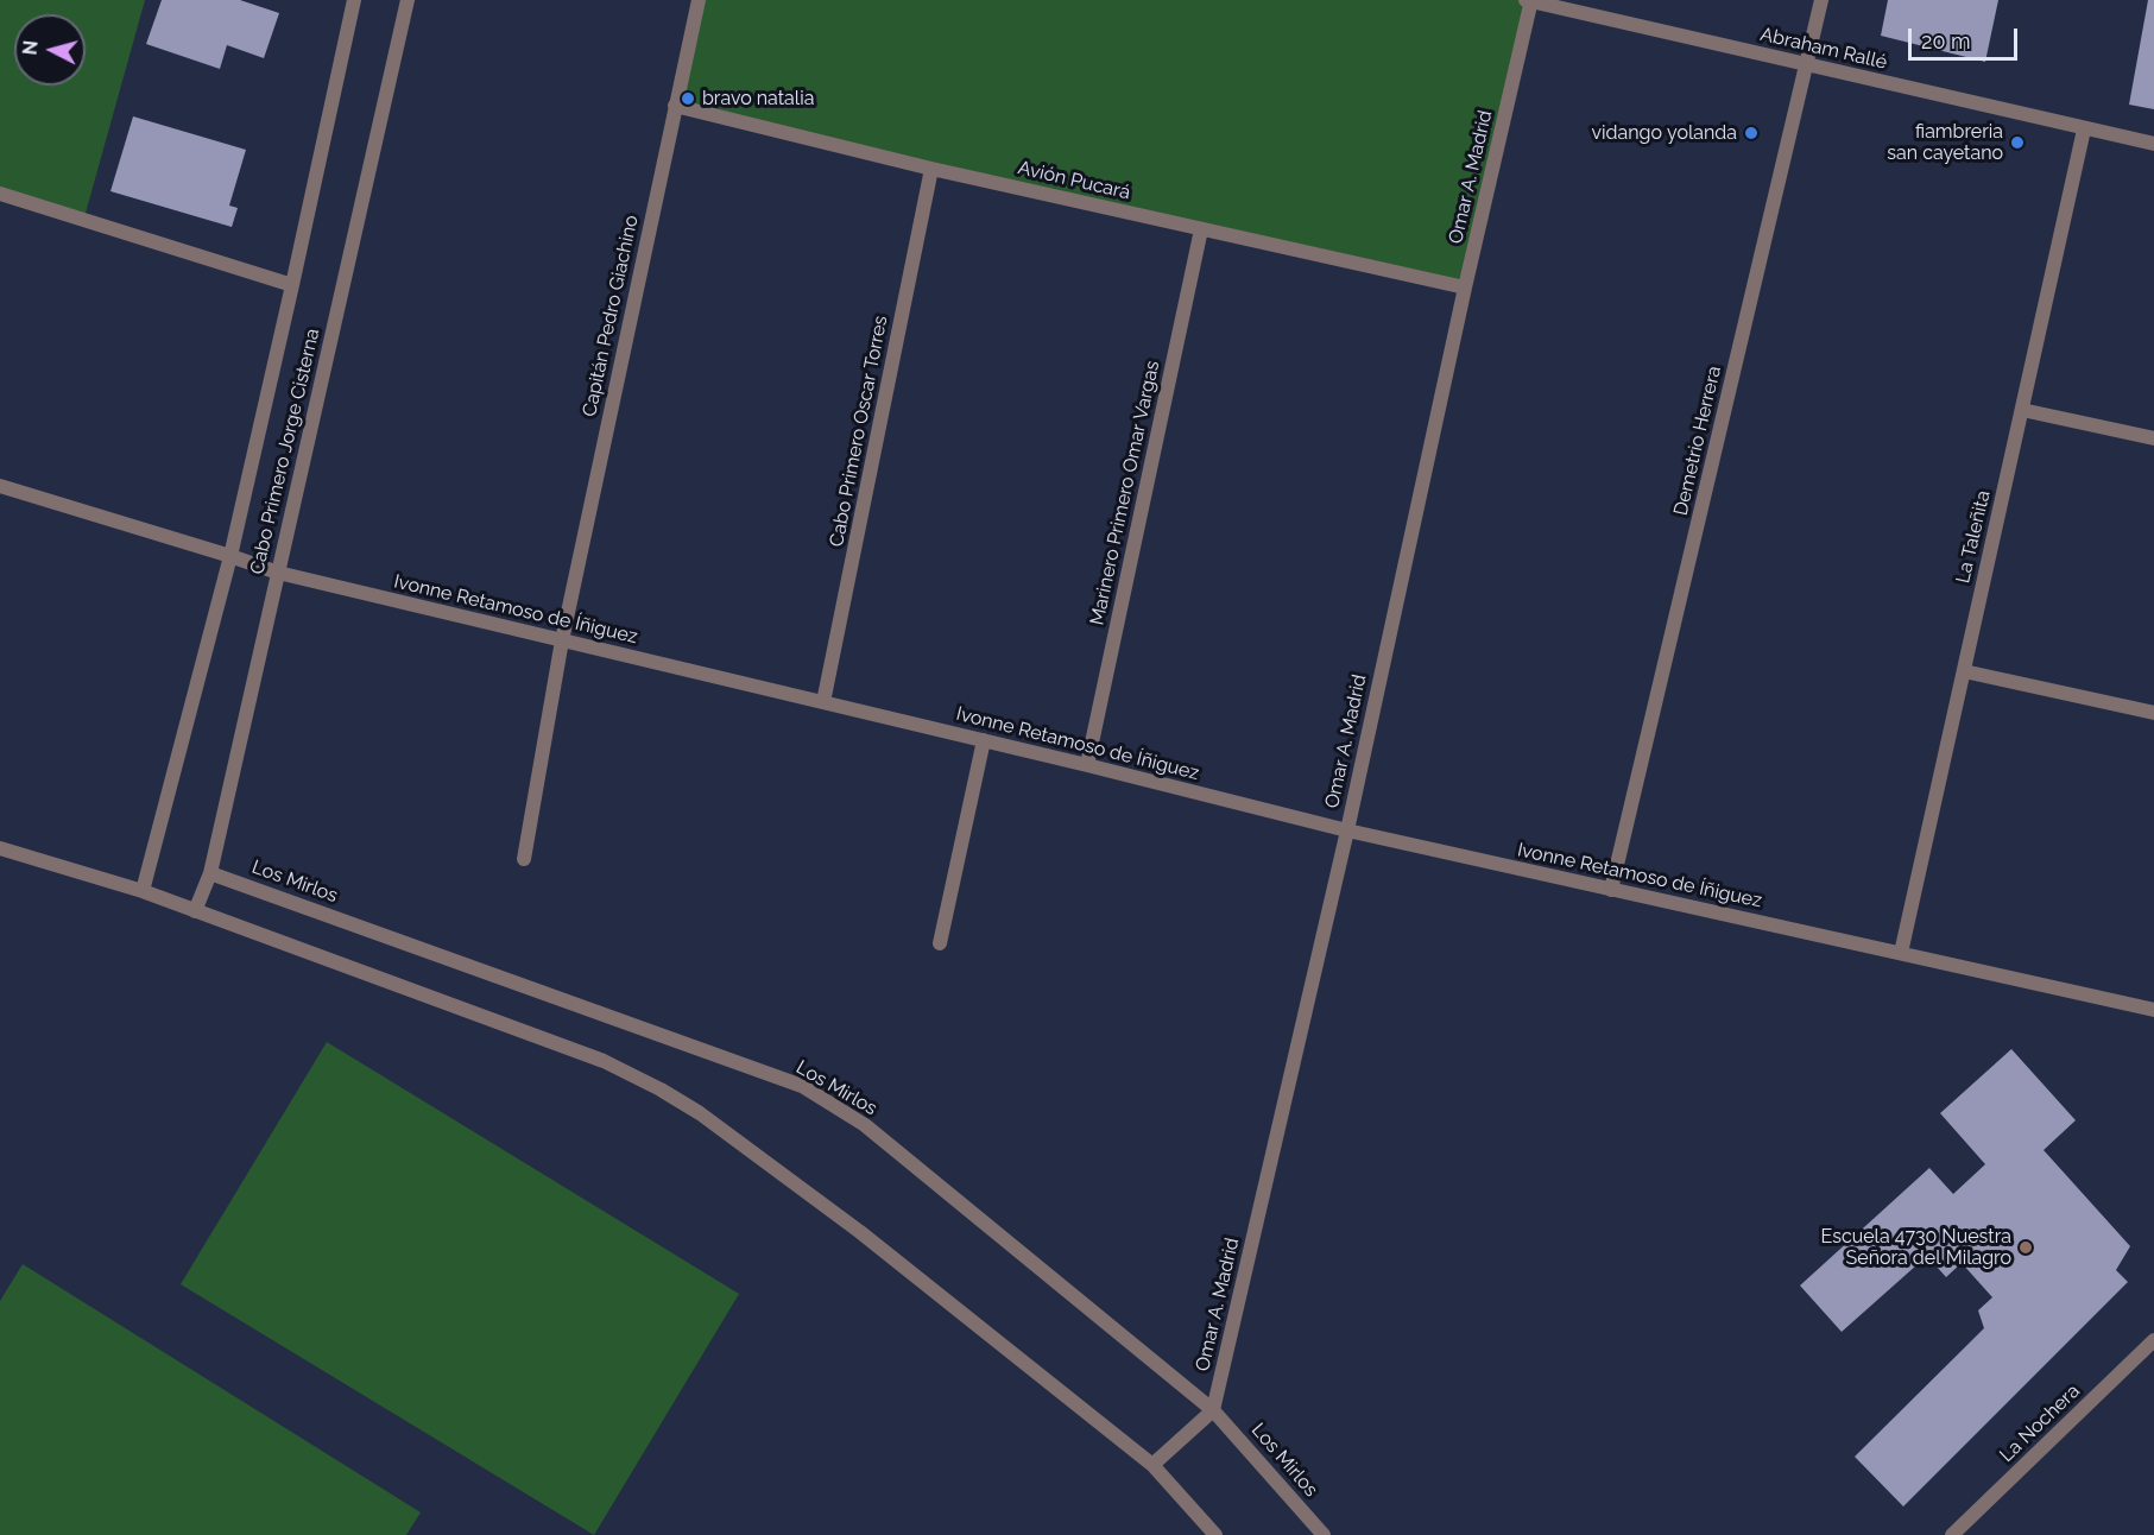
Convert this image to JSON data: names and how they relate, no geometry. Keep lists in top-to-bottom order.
{
  "streets": {
    "street": [
      "Abraham Rallé",
      "Omar A. Madrid",
      "Avión Pucará",
      "Capitán Pedro Giachino",
      "Cabo Primero Oscar Torres",
      "Demetrio Herrera",
      "Cabo Primero Jorge Cisterna",
      "Marinero Primero Omar Vargas",
      "La Taleñita",
      "Ivonne Retamoso de Íñiguez",
      "Los Mirlos",
      "La Nochera"
    ]
  },
  "crossings": [
    ["Abraham Rallé", "Omar A. Madrid"],
    ["Abraham Rallé", "Demetrio Herrera"],
    ["Abraham Rallé", "La Taleñita"],
    ["Omar A. Madrid", "Avión Pucará"],
    ["Omar A. Madrid", "Ivonne Retamoso de Íñiguez"],
    ["Omar A. Madrid", "Los Mirlos"],
    ["Avión Pucará", "Capitán Pedro Giachino"],
    ["Avión Pucará", "Cabo Primero Oscar Torres"],
    ["Avión Pucará", "Marinero Primero Omar Vargas"],
    ["Capitán Pedro Giachino", "Ivonne Retamoso de Íñiguez"],
    ["Cabo Primero Oscar Torres", "Ivonne Retamoso de Íñiguez"],
    ["Demetrio Herrera", "Ivonne Retamoso de Íñiguez"],
    ["Cabo Primero Jorge Cisterna", "Ivonne Retamoso de Íñiguez"],
    ["Cabo Primero Jorge Cisterna", "Los Mirlos"],
    ["Marinero Primero Omar Vargas", "Ivonne Retamoso de Íñiguez"],
    ["La Taleñita", "Ivonne Retamoso de Íñiguez"]
  ],
  "places": [
    "bravo natalia",
    "vidango yolanda",
    "fiambreria san cayetano",
    "Escuela 4730 Nuestra Señora del Milagro"
  ],
  "scale_bar": "20 m",
  "north": "left"
}
